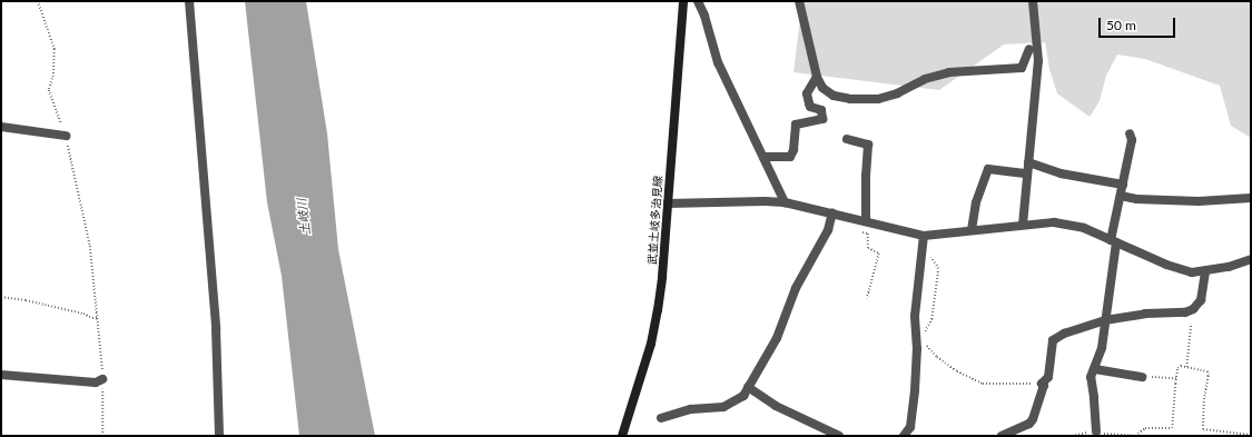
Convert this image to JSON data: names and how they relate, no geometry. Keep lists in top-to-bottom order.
{
  "streets": {
    "main road": ["武並土岐多治見線"]
  },
  "water": ["土岐川"],
  "scale_bar": "50 m"
}
